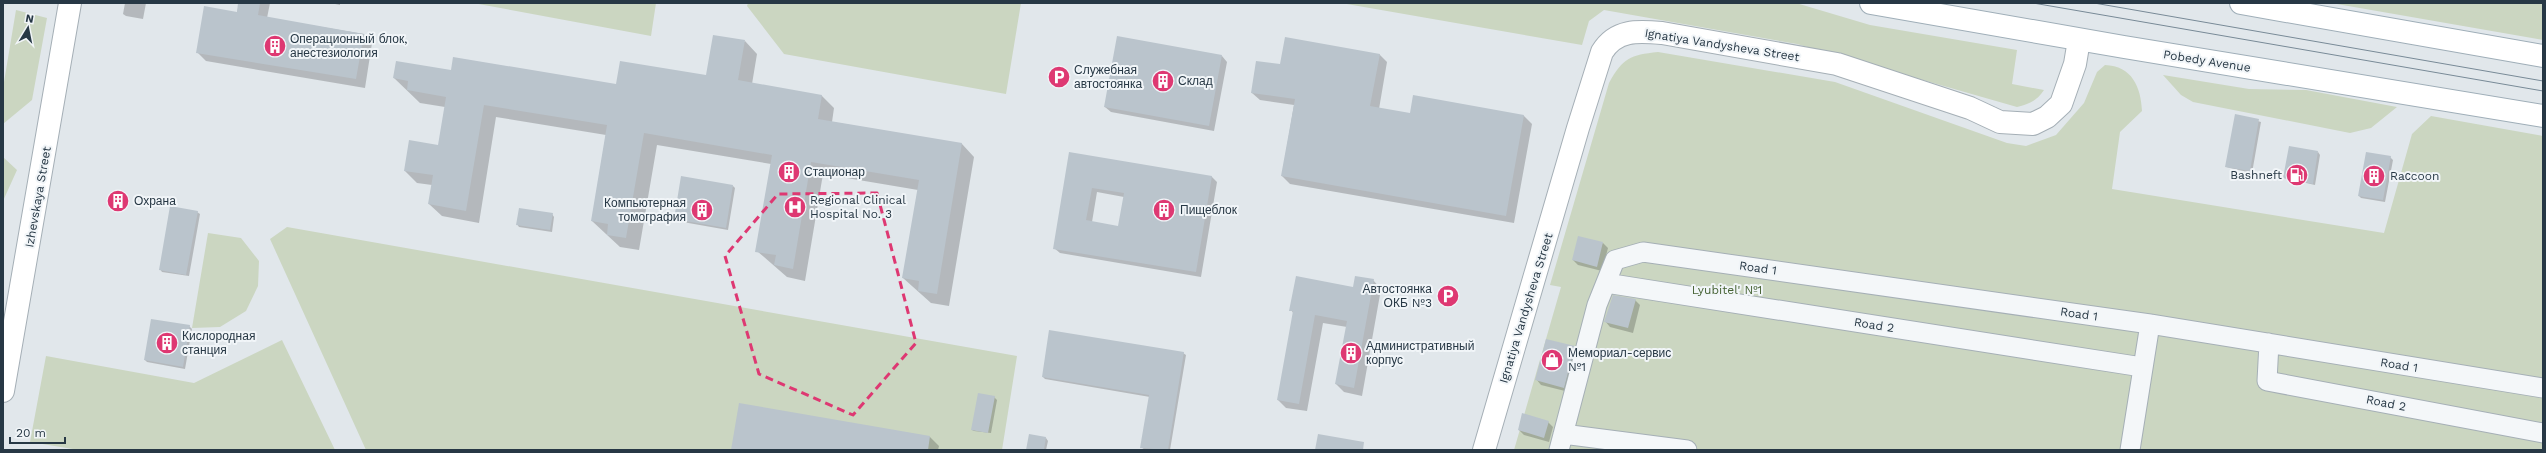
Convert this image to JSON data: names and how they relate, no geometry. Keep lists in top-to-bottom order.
{
  "streets": {
    "street": [
      "Ignatiya Vandysheva Street",
      "Pobedy Avenue",
      "Izhevskaya Street",
      "Road 1",
      "Road 2"
    ]
  },
  "crossings": [
    ["Ignatiya Vandysheva Street", "Pobedy Avenue"],
    ["Road 1", "Road 2"]
  ],
  "parks": ["Lyubitel' №1"],
  "places": {
    "building": [
      "Операционный блок, анестезиология",
      "Склад",
      "Стационар",
      "Raсcoon",
      "Охрана",
      "Компьютерная томография",
      "Пищеблок",
      "Кислородная станция",
      "Административный корпус"
    ],
    "parking": ["Служебная автостоянка", "Автостоянка ОКБ №3"],
    "fuel station": ["Bashneft"],
    "hospital": ["Regional Clinical Hospital No. 3"],
    "shop": ["Мемориал-сервис №1"]
  },
  "scale_bar": "20 m",
  "north": "top"
}
